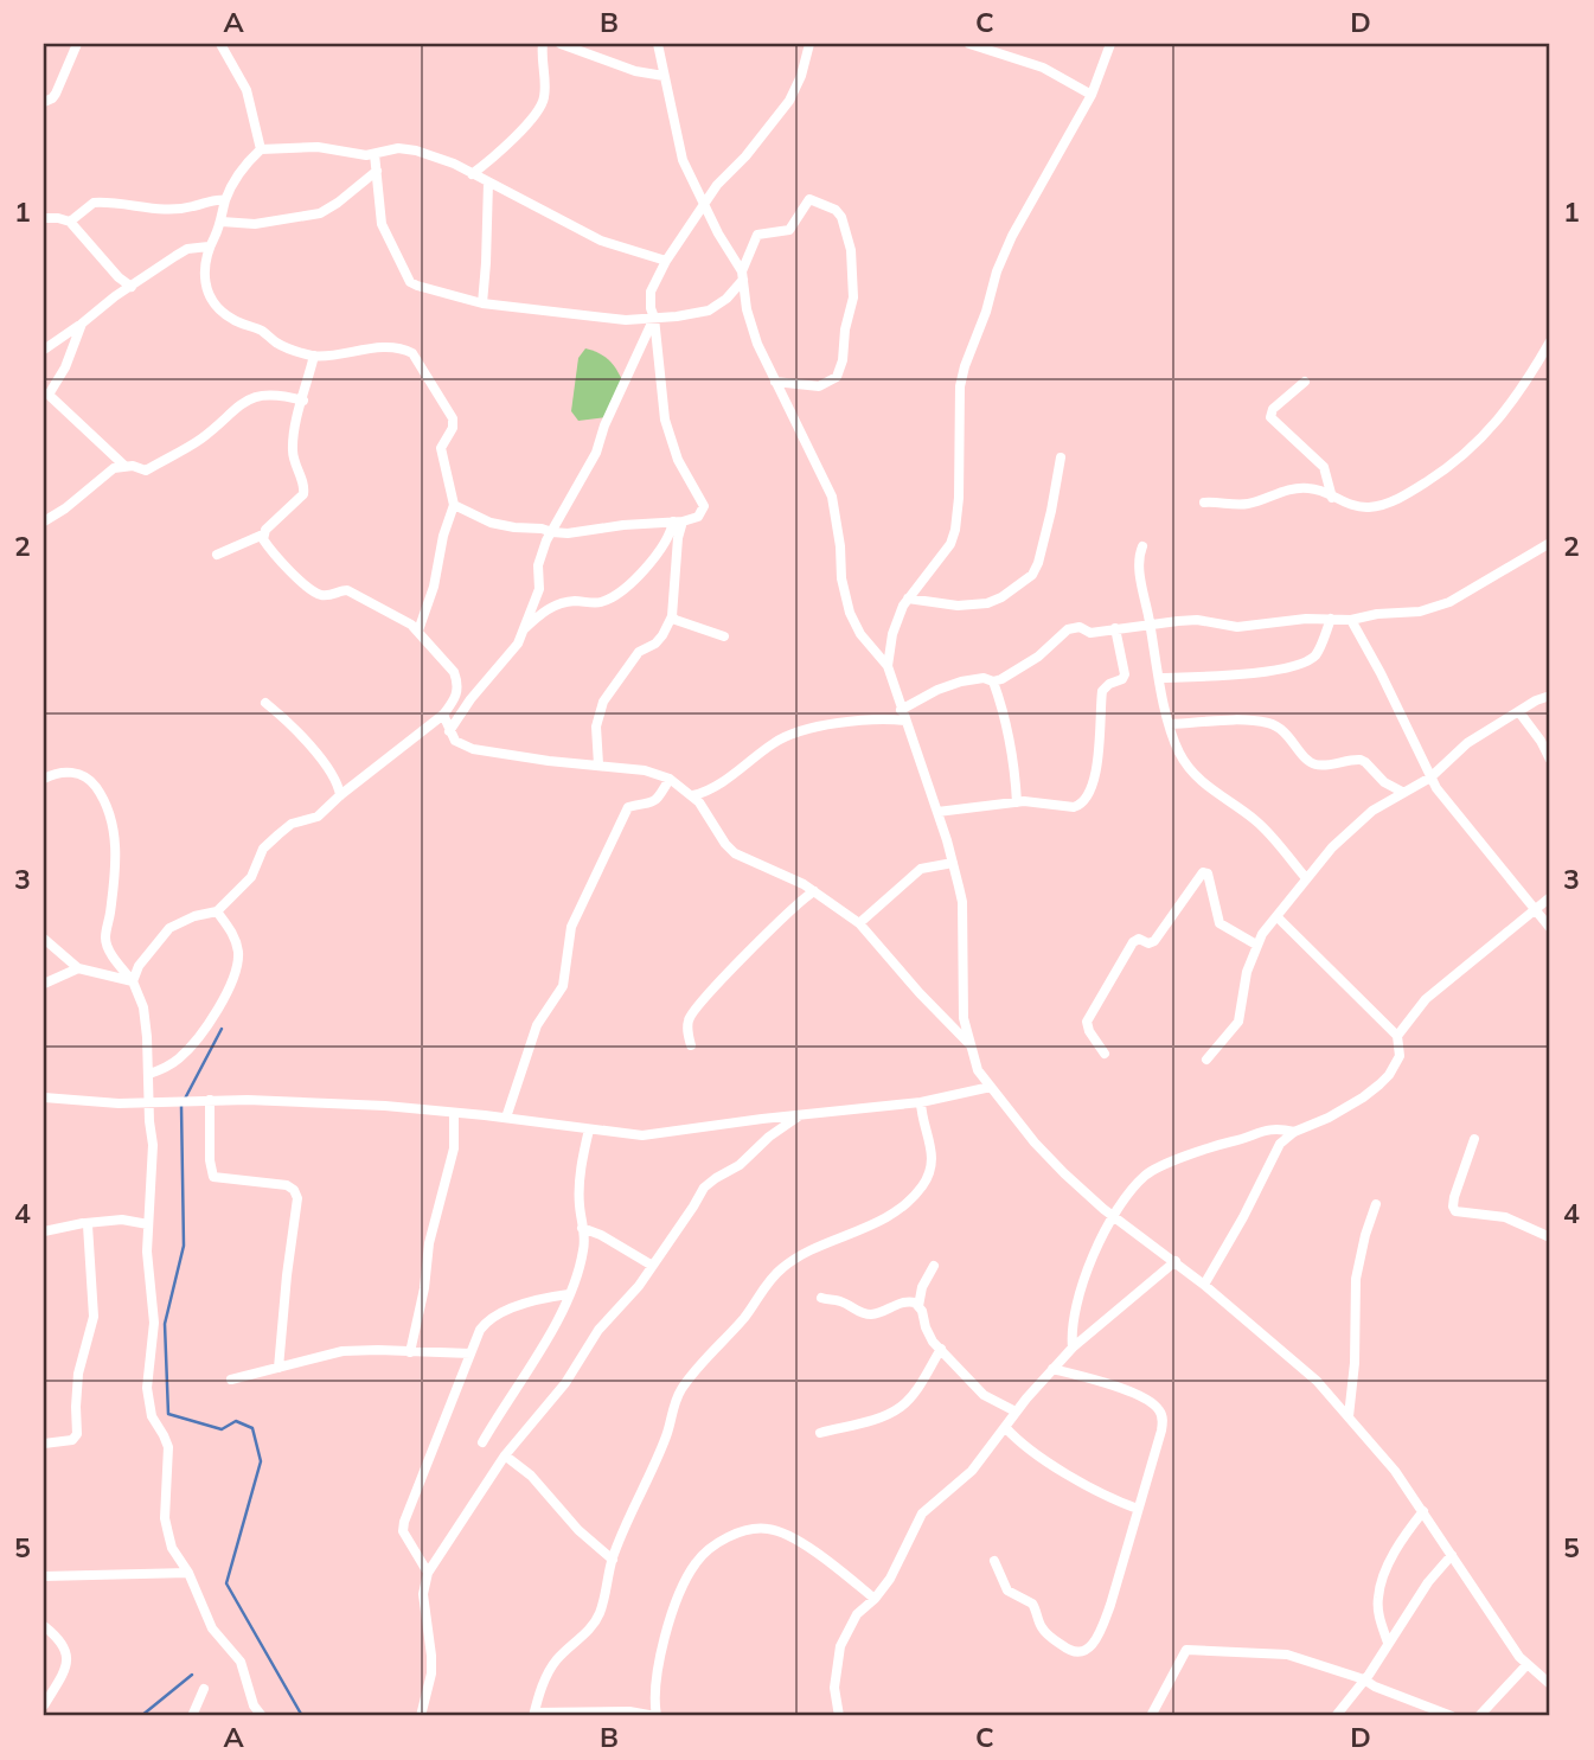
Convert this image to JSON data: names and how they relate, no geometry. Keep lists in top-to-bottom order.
{
  "grid": {
    "columns": [
      "A",
      "B",
      "C",
      "D"
    ],
    "rows": [
      "1",
      "2",
      "3",
      "4",
      "5"
    ]
  }
}
